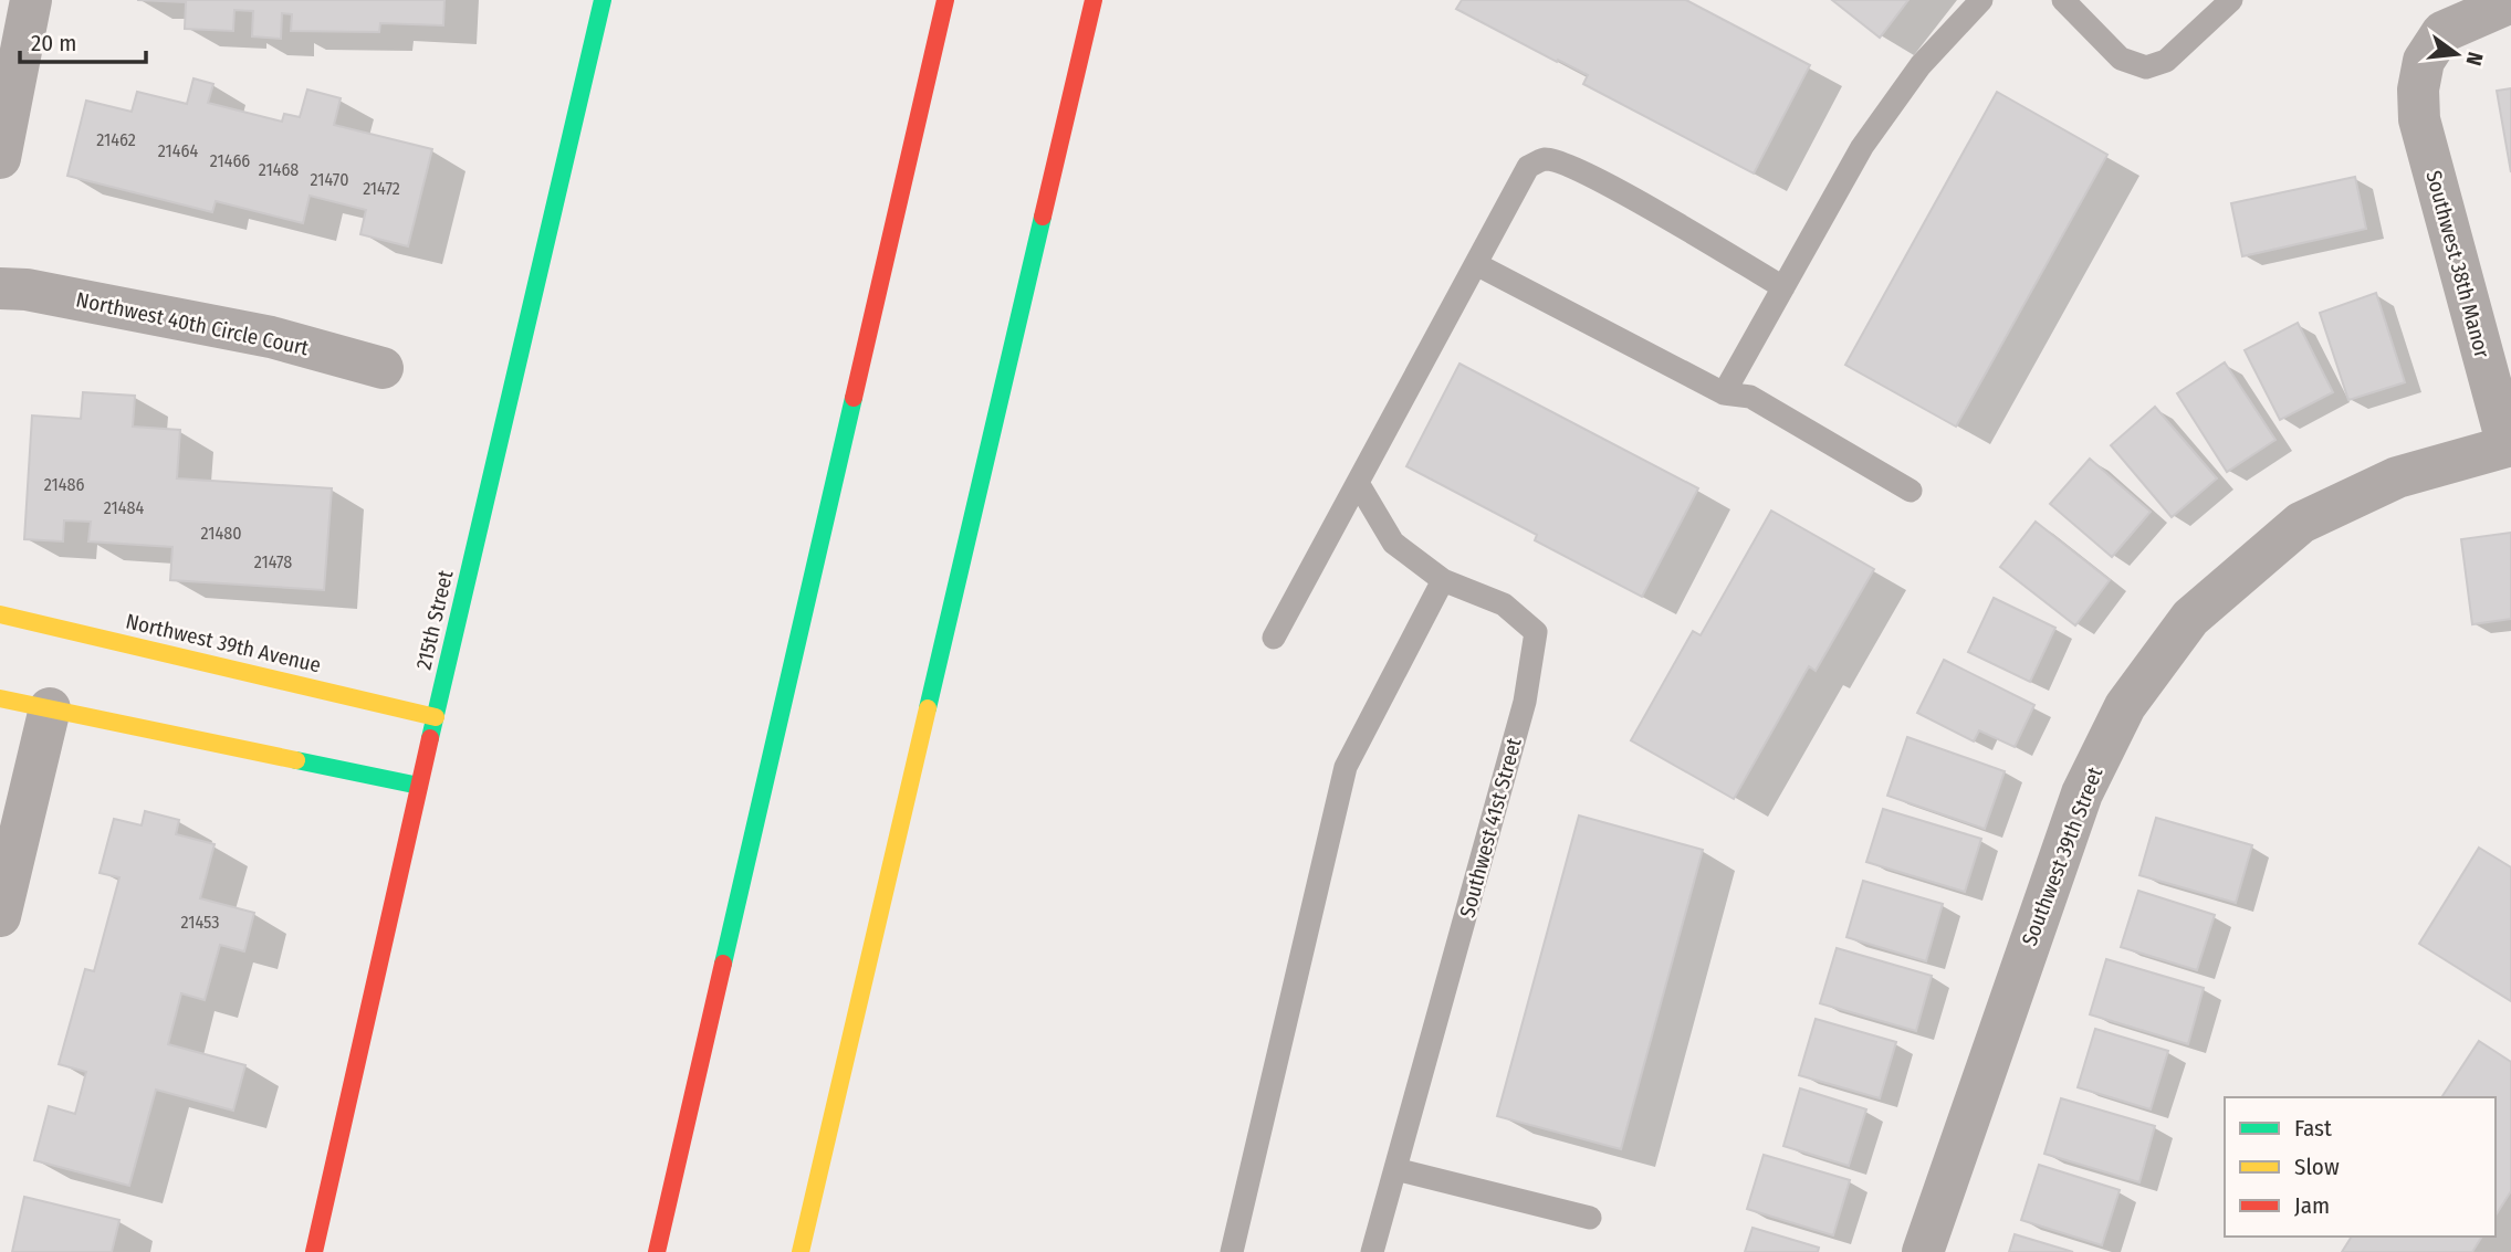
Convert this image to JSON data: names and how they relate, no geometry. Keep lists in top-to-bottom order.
{
  "streets": {
    "main road": ["215th Street", "Northwest 39th Avenue"],
    "street": ["Southwest 38th Manor", "Northwest 40th Circle Court", "Southwest 39th Street"],
    "lane": ["Southwest 41st Street"]
  },
  "crossings": [
    ["Southwest 38th Manor", "Southwest 39th Street"],
    ["215th Street", "Northwest 39th Avenue"]
  ],
  "house_numbers": [
    "21462",
    "21464",
    "21466",
    "21468",
    "21470",
    "21472",
    "21486",
    "21484",
    "21480",
    "21478",
    "21453"
  ],
  "legend": ["Fast", "Slow", "Jam"],
  "scale_bar": "20 m",
  "north": "right"
}
